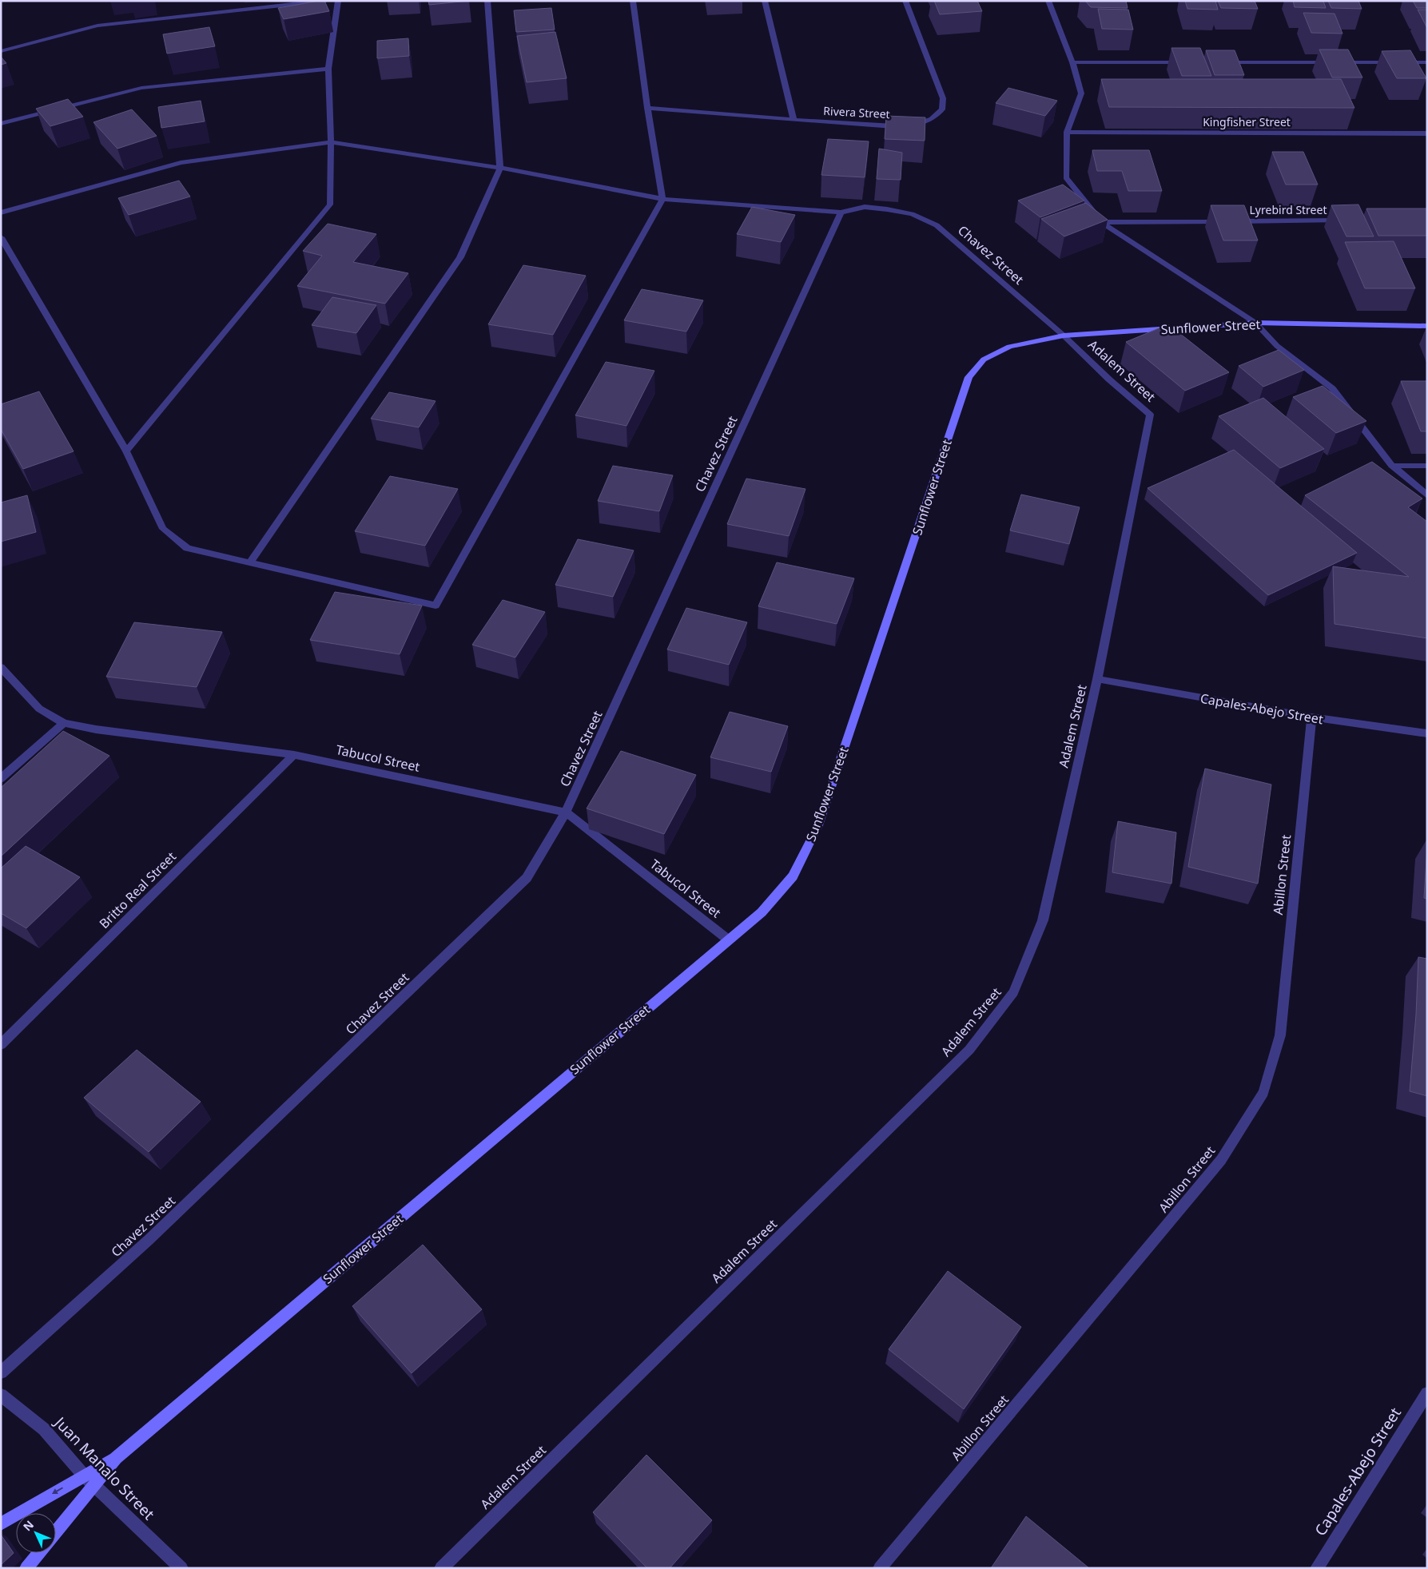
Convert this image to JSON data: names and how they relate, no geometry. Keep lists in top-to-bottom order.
{
  "streets": {
    "main road": ["Sunflower Street"],
    "street": [
      "Rivera Street",
      "Kingfisher Street",
      "Lyrebird Street",
      "Chavez Street",
      "Adalem Street",
      "Capales-Abejo Street",
      "Tabucol Street",
      "Abillon Street",
      "Britto Real Street",
      "Juan Manalo Street"
    ]
  },
  "crossings": [
    ["Chavez Street", "Sunflower Street"],
    ["Chavez Street", "Adalem Street"],
    ["Chavez Street", "Tabucol Street"],
    ["Sunflower Street", "Adalem Street"],
    ["Sunflower Street", "Tabucol Street"],
    ["Sunflower Street", "Juan Manalo Street"],
    ["Adalem Street", "Capales-Abejo Street"],
    ["Capales-Abejo Street", "Abillon Street"],
    ["Tabucol Street", "Britto Real Street"]
  ],
  "north": "top left"
}
